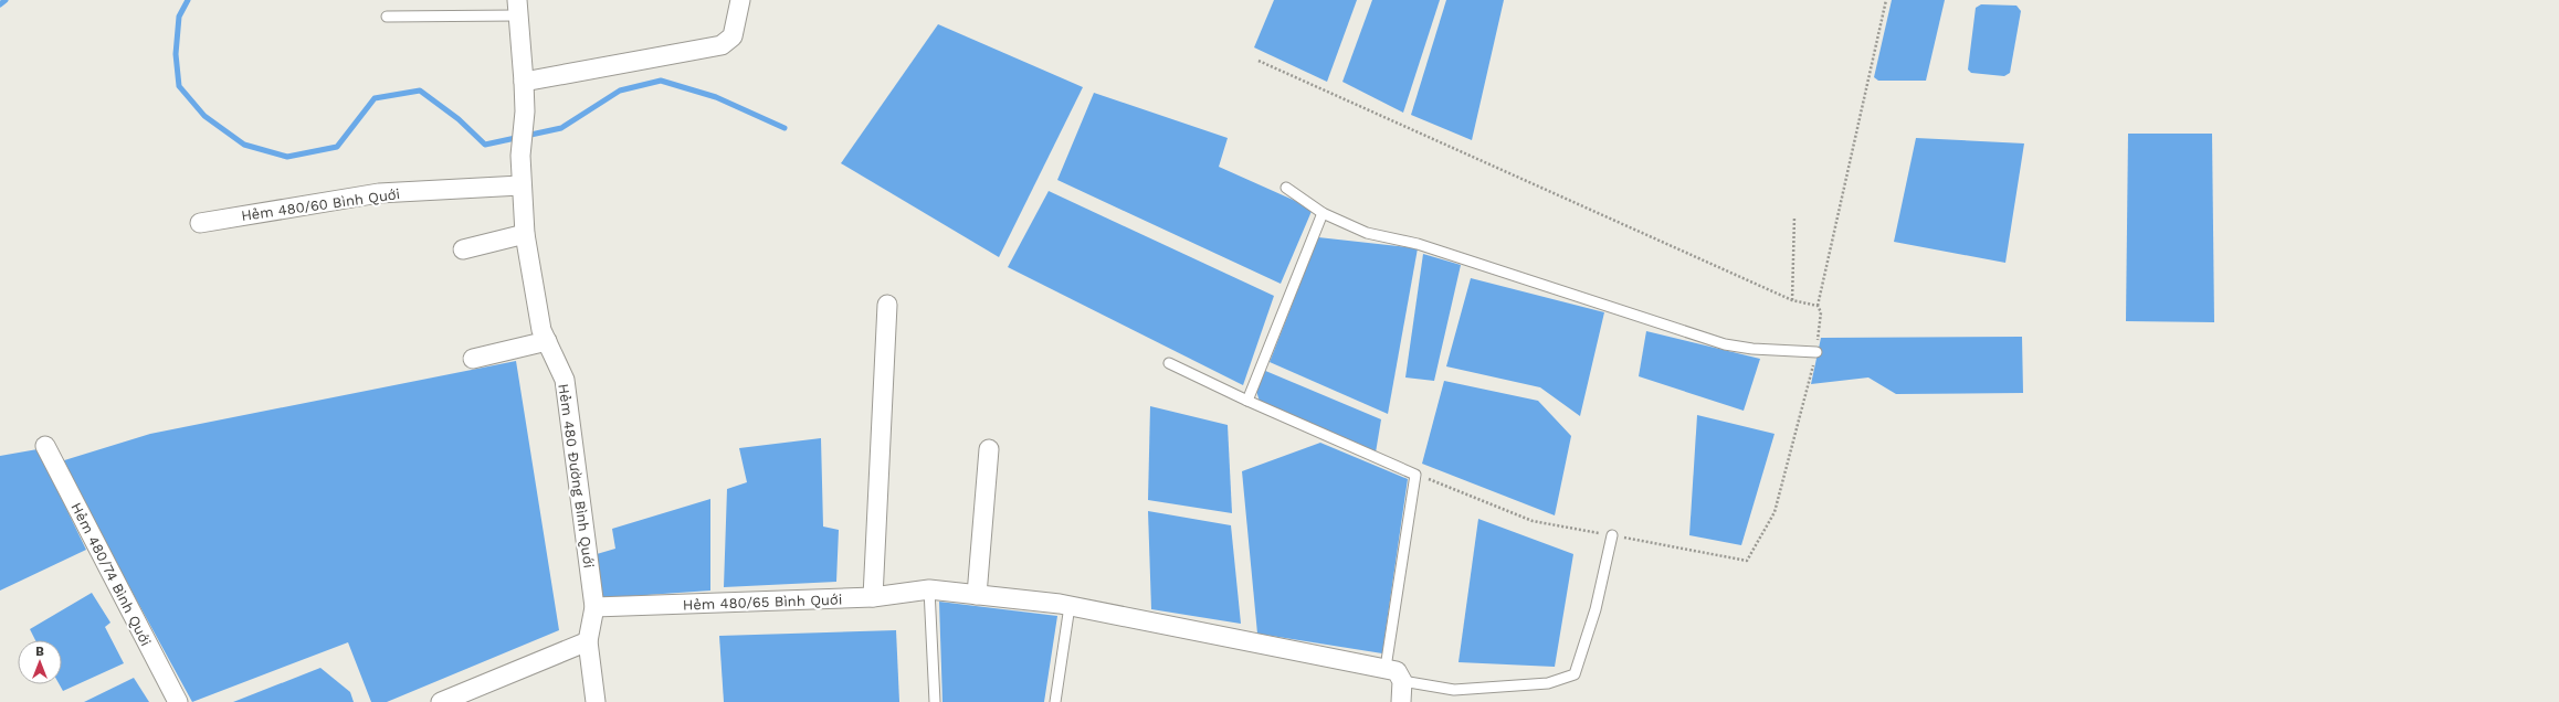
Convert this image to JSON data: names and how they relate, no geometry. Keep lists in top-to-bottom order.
{
  "streets": {
    "street": [
      "Hẻm 480/60 Bình Quới",
      "Hẻm 480 Đường Bình Quới",
      "Hẻm 480/74 Bình Quới",
      "Hẻm 480/65 Bình Quới"
    ]
  },
  "crossings": [
    ["Hẻm 480/60 Bình Quới", "Hẻm 480 Đường Bình Quới"],
    ["Hẻm 480 Đường Bình Quới", "Hẻm 480/65 Bình Quới"]
  ],
  "north": "top"
}
